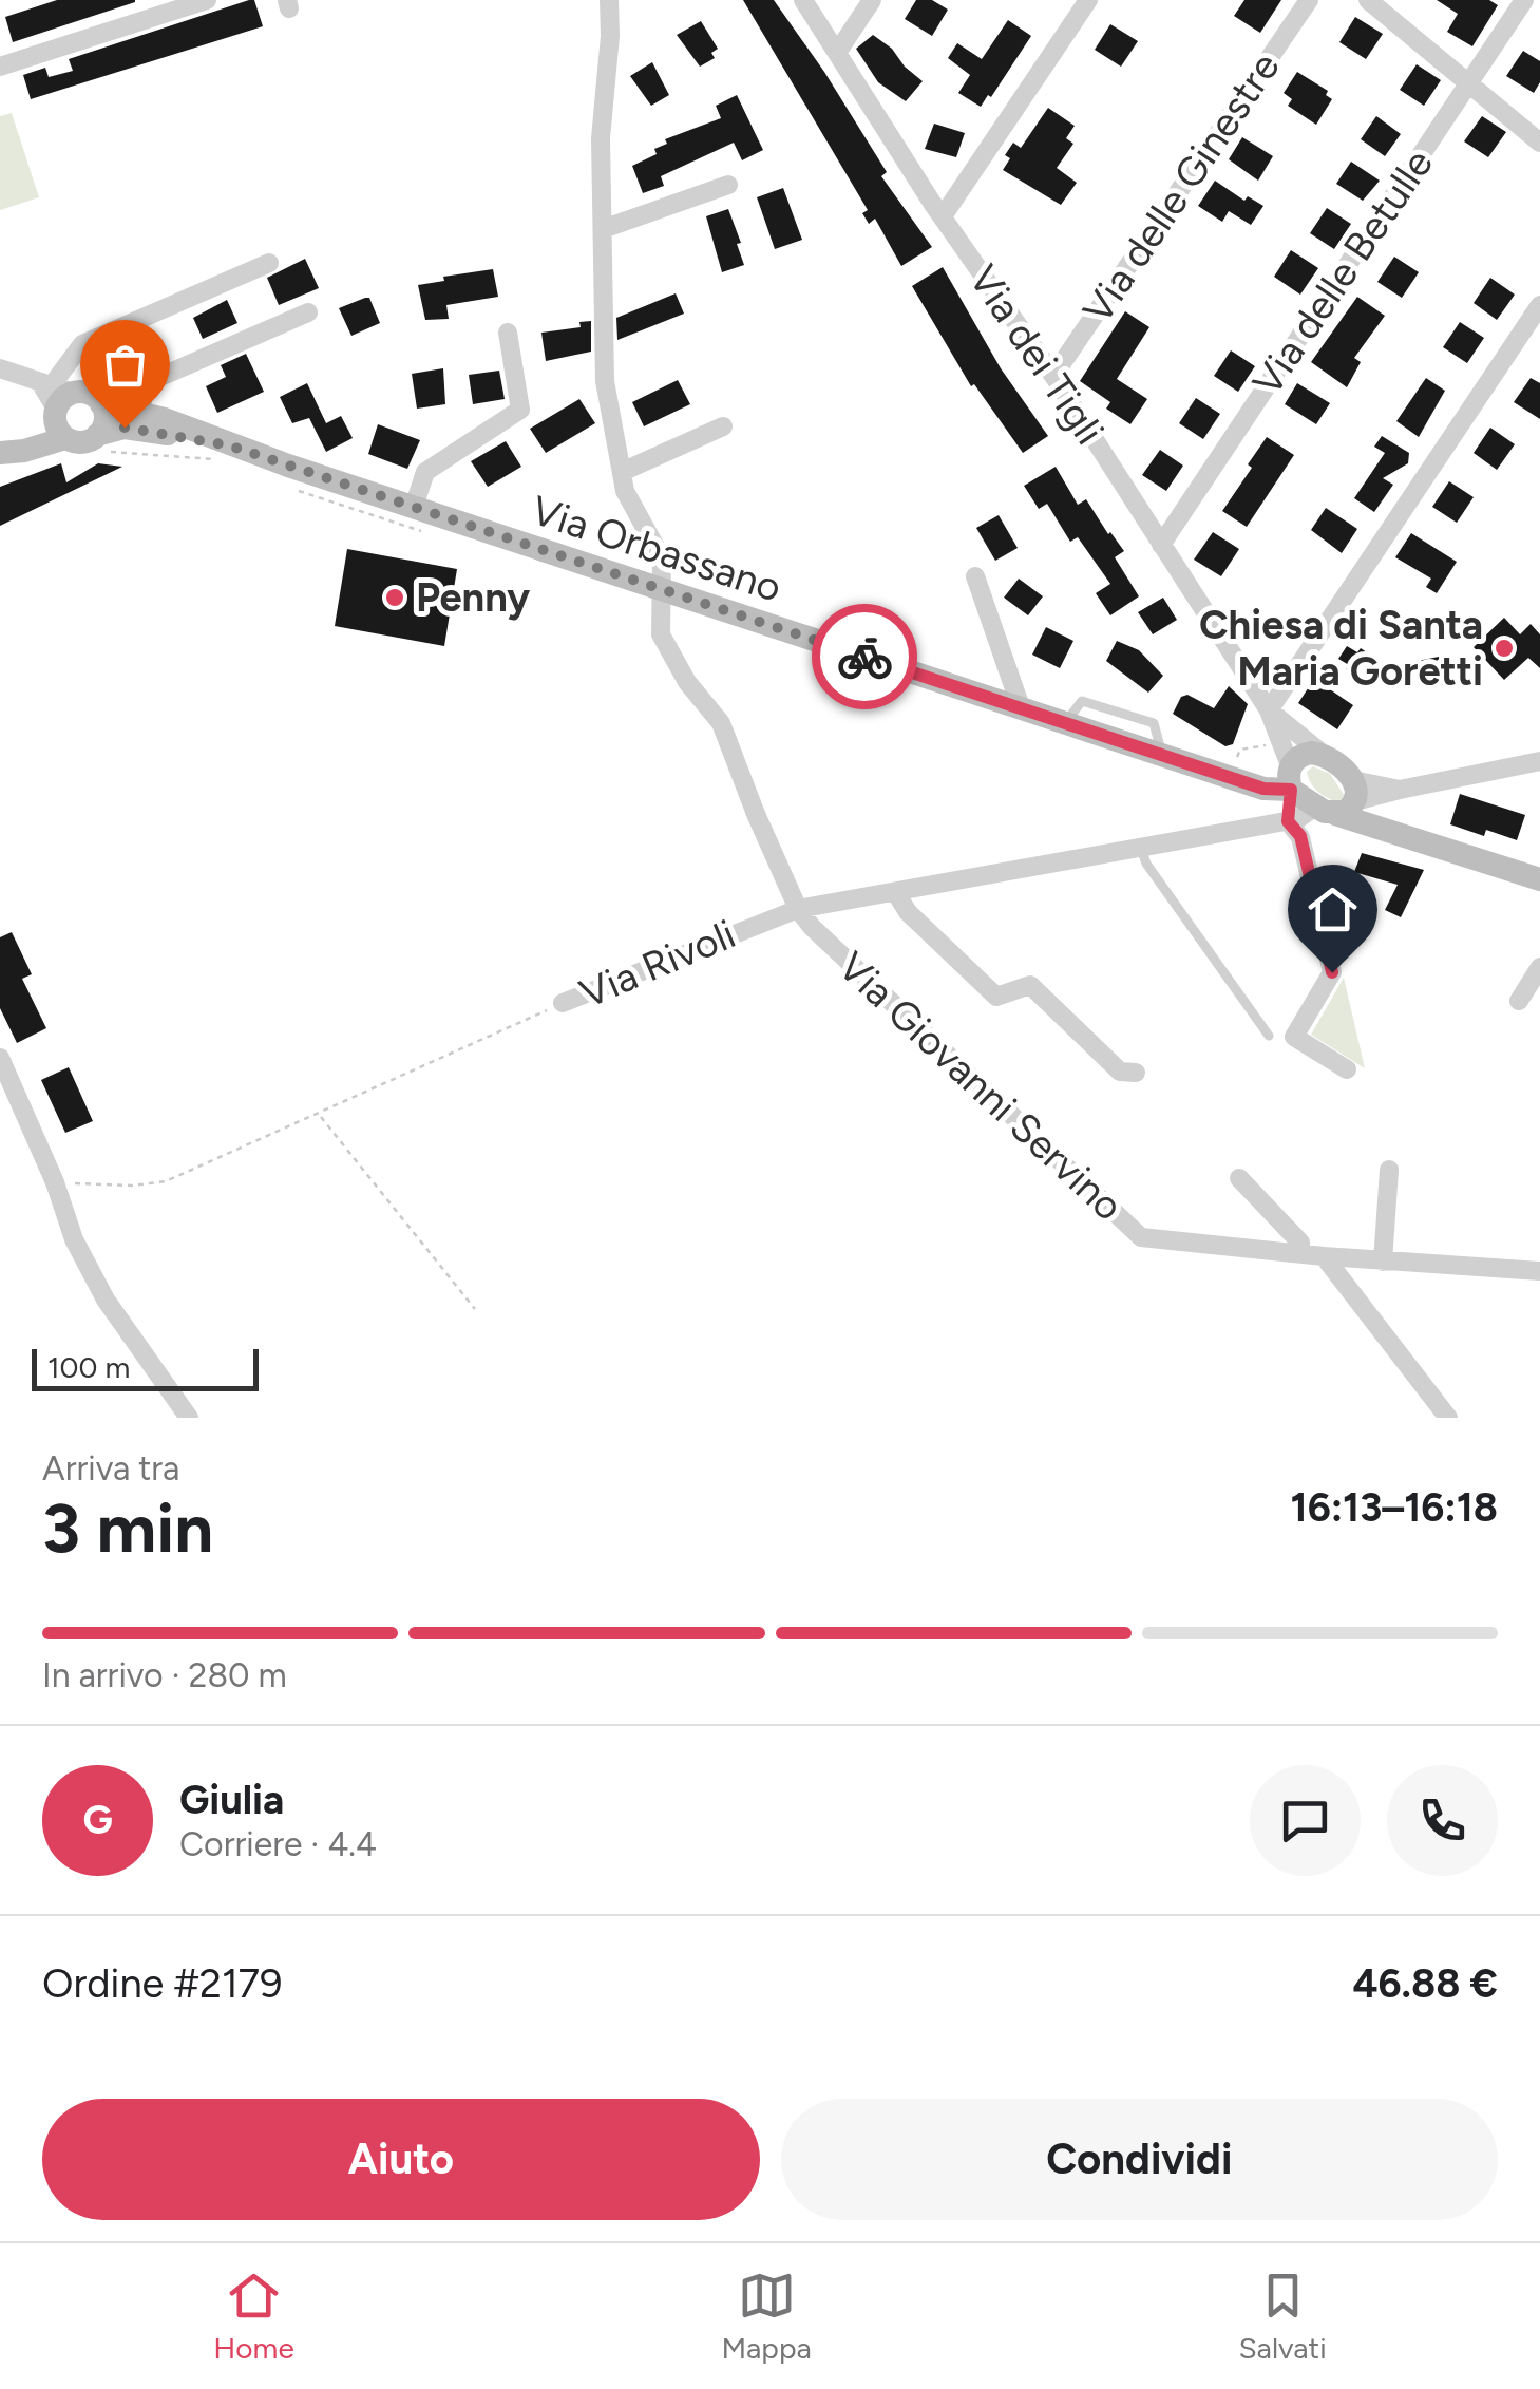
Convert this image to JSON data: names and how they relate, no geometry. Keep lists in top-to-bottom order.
{
  "streets": {
    "main road": ["Via Orbassano"],
    "street": [
      "Via delle Ginestre",
      "Via delle Betulle",
      "Via dei Tigli",
      "Via Rivoli",
      "Via Giovanni Servino"
    ]
  },
  "crossings": [
    ["Via delle Ginestre", "Via dei Tigli"],
    ["Via delle Betulle", "Via dei Tigli"],
    ["Via dei Tigli", "Via Orbassano"],
    ["Via Orbassano", "Via Giovanni Servino"],
    ["Via Rivoli", "Via Giovanni Servino"]
  ],
  "places": ["Penny", "Chiesa di Santa Maria Goretti"],
  "scale_bar": "100 m",
  "page": {
    "scale": "100 m",
    "heading": ["3 min", "Arriva tra", "16:13–16:18"],
    "panel": [
      "Giulia",
      "Corriere · 4.4",
      "Ordine #2179",
      "46.88 €"
    ],
    "bar": "In arrivo · 280 m",
    "round": "G",
    "buttons": ["Aiuto", "Condividi"],
    "tabs": ["Home", "Mappa", "Salvati"]
  }
}
